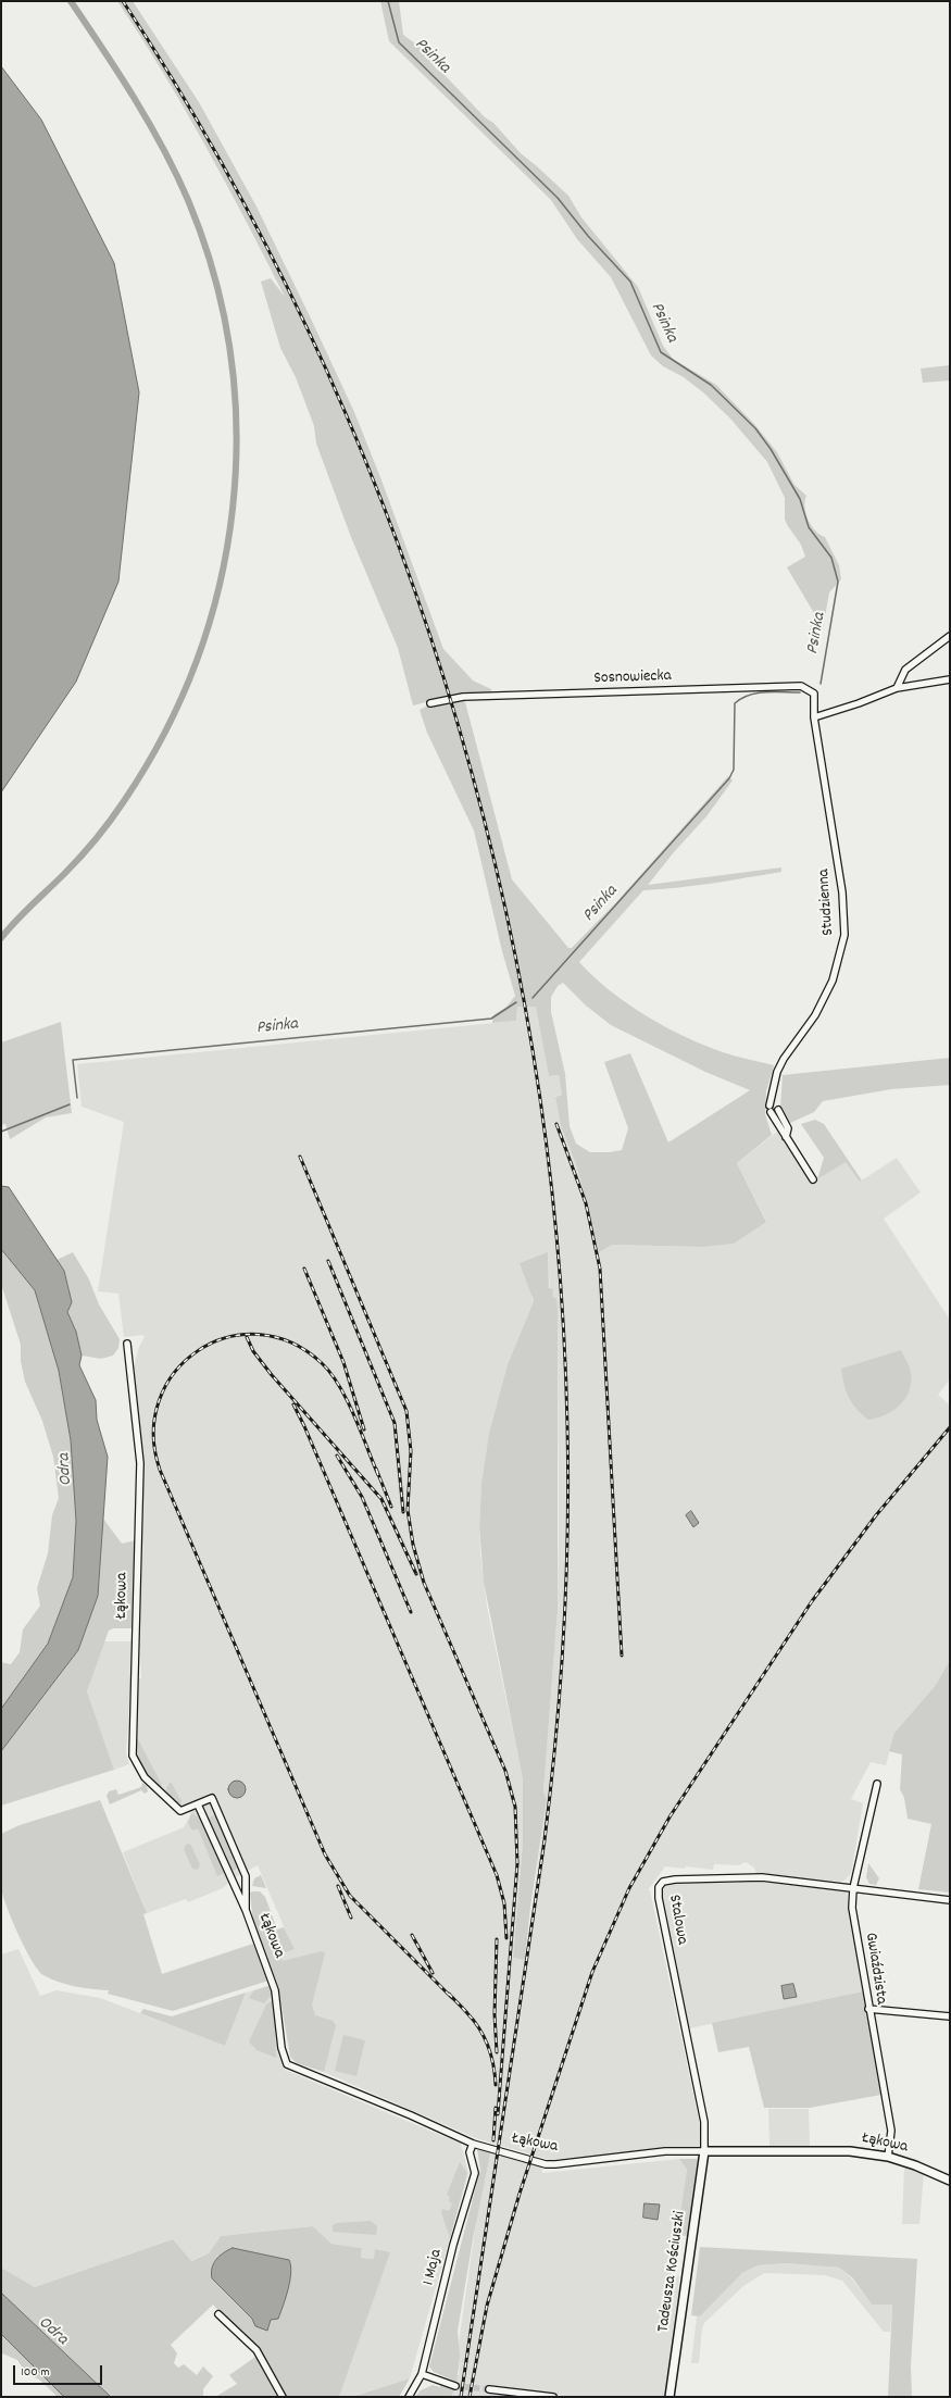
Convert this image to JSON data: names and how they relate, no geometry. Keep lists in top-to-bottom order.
{
  "streets": {
    "main road": ["Łąkowa", "Tadeusza Kościuszki"],
    "street": [
      "Sosnowiecka",
      "Studzienna",
      "Stalowa",
      "Gwiaździsta",
      "1 Maja"
    ]
  },
  "crossings": [
    ["Sosnowiecka", "Studzienna"],
    ["Łąkowa", "Stalowa"],
    ["Łąkowa", "Gwiaździsta"],
    ["Łąkowa", "1 Maja"],
    ["Łąkowa", "Tadeusza Kościuszki"],
    ["Stalowa", "Gwiaździsta"],
    ["Stalowa", "Tadeusza Kościuszki"]
  ],
  "water": ["Psinka", "Odra"],
  "scale_bar": "100 m"
}
